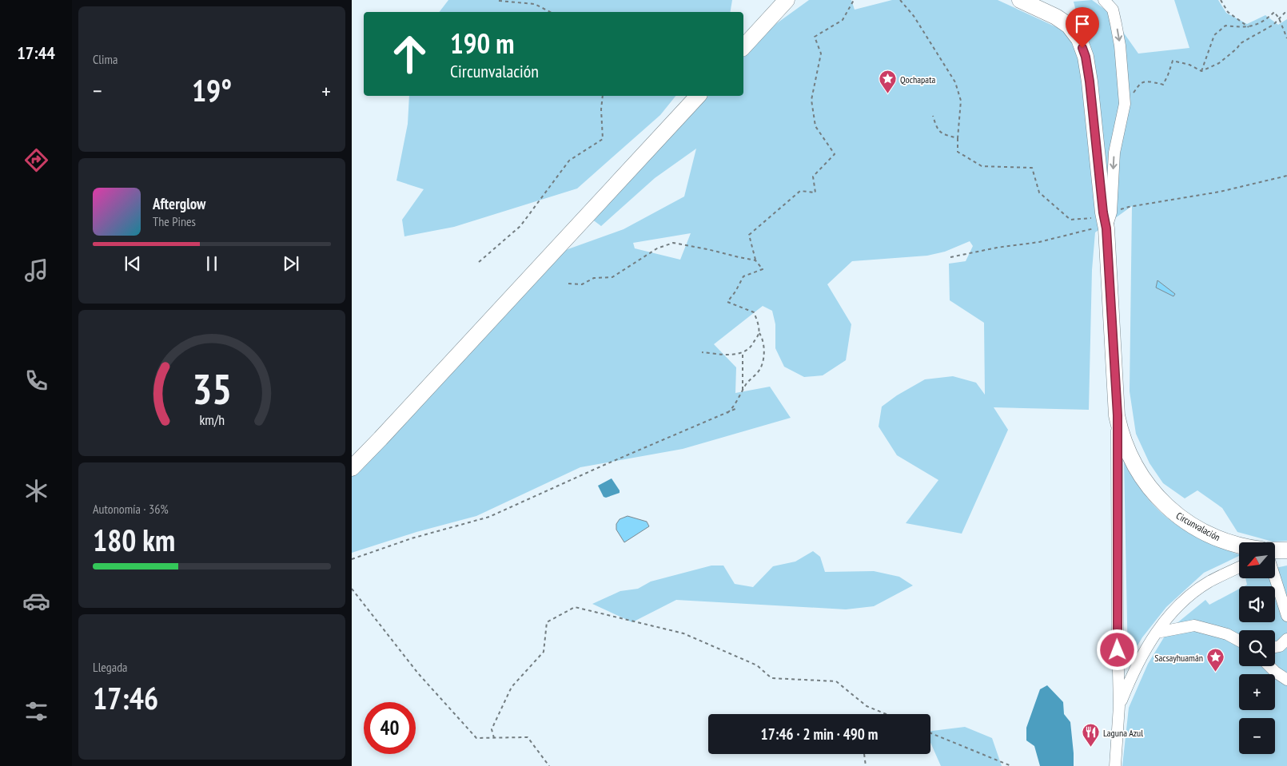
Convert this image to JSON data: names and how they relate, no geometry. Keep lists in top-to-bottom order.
{
  "streets": {
    "highway": ["Circunvalación"]
  },
  "places": {
    "place": ["Qochapata", "Sacsayhuamán"],
    "restaurant": ["Laguna Azul"]
  },
  "north": "bottom left",
  "page": {
    "tabs": "17:44",
    "tile": [
      "Clima",
      ["Autonomía · 36%", "180 km"],
      ["Llegada", "17:46"]
    ],
    "turn": ["190 m", "Circunvalación"],
    "heat": ["−", "19°", "+"],
    "song": ["Afterglow", "The Pines"],
    "map_buttons": ["+", "−"],
    "limit": "40",
    "trip": "17:46 · 2 min · 490 m",
    "gauge": ["35", "km/h"]
  }
}
